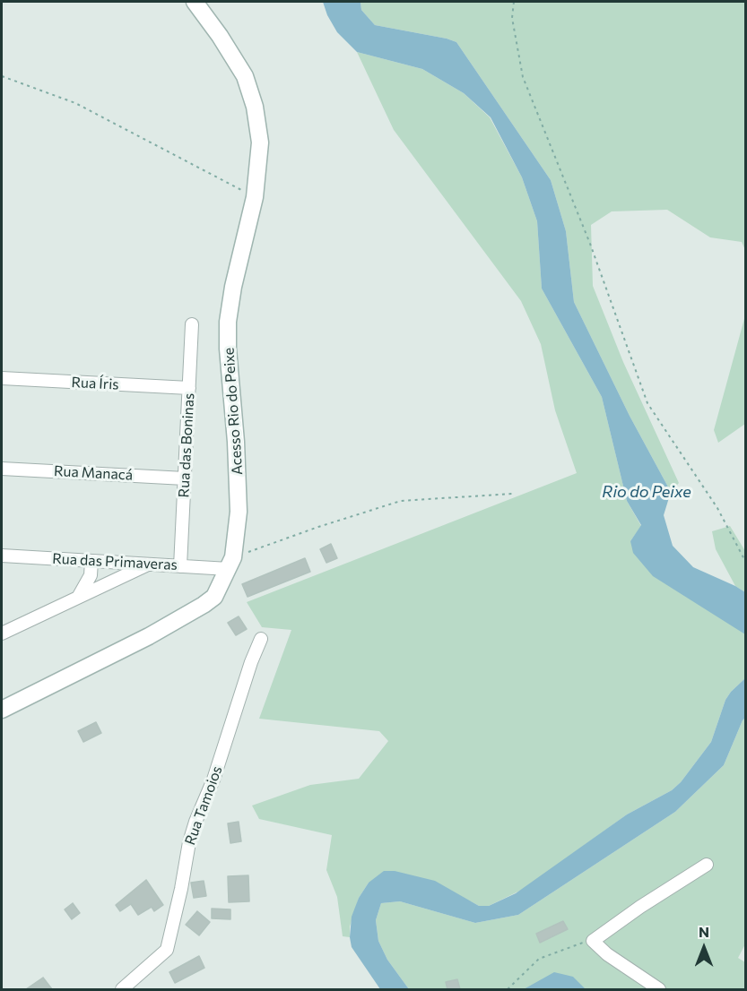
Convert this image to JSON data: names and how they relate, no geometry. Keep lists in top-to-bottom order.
{
  "streets": {
    "street": [
      "Rua Íris",
      "Acesso Rio do Peixe",
      "Rua das Boninas",
      "Rua Manacá",
      "Rua das Primaveras",
      "Rua Tamoios"
    ]
  },
  "crossings": [
    ["Rua Íris", "Rua das Boninas"],
    ["Acesso Rio do Peixe", "Rua das Primaveras"],
    ["Rua das Boninas", "Rua Manacá"],
    ["Rua das Boninas", "Rua das Primaveras"]
  ],
  "water": ["Rio do Peixe"],
  "north": "top"
}
